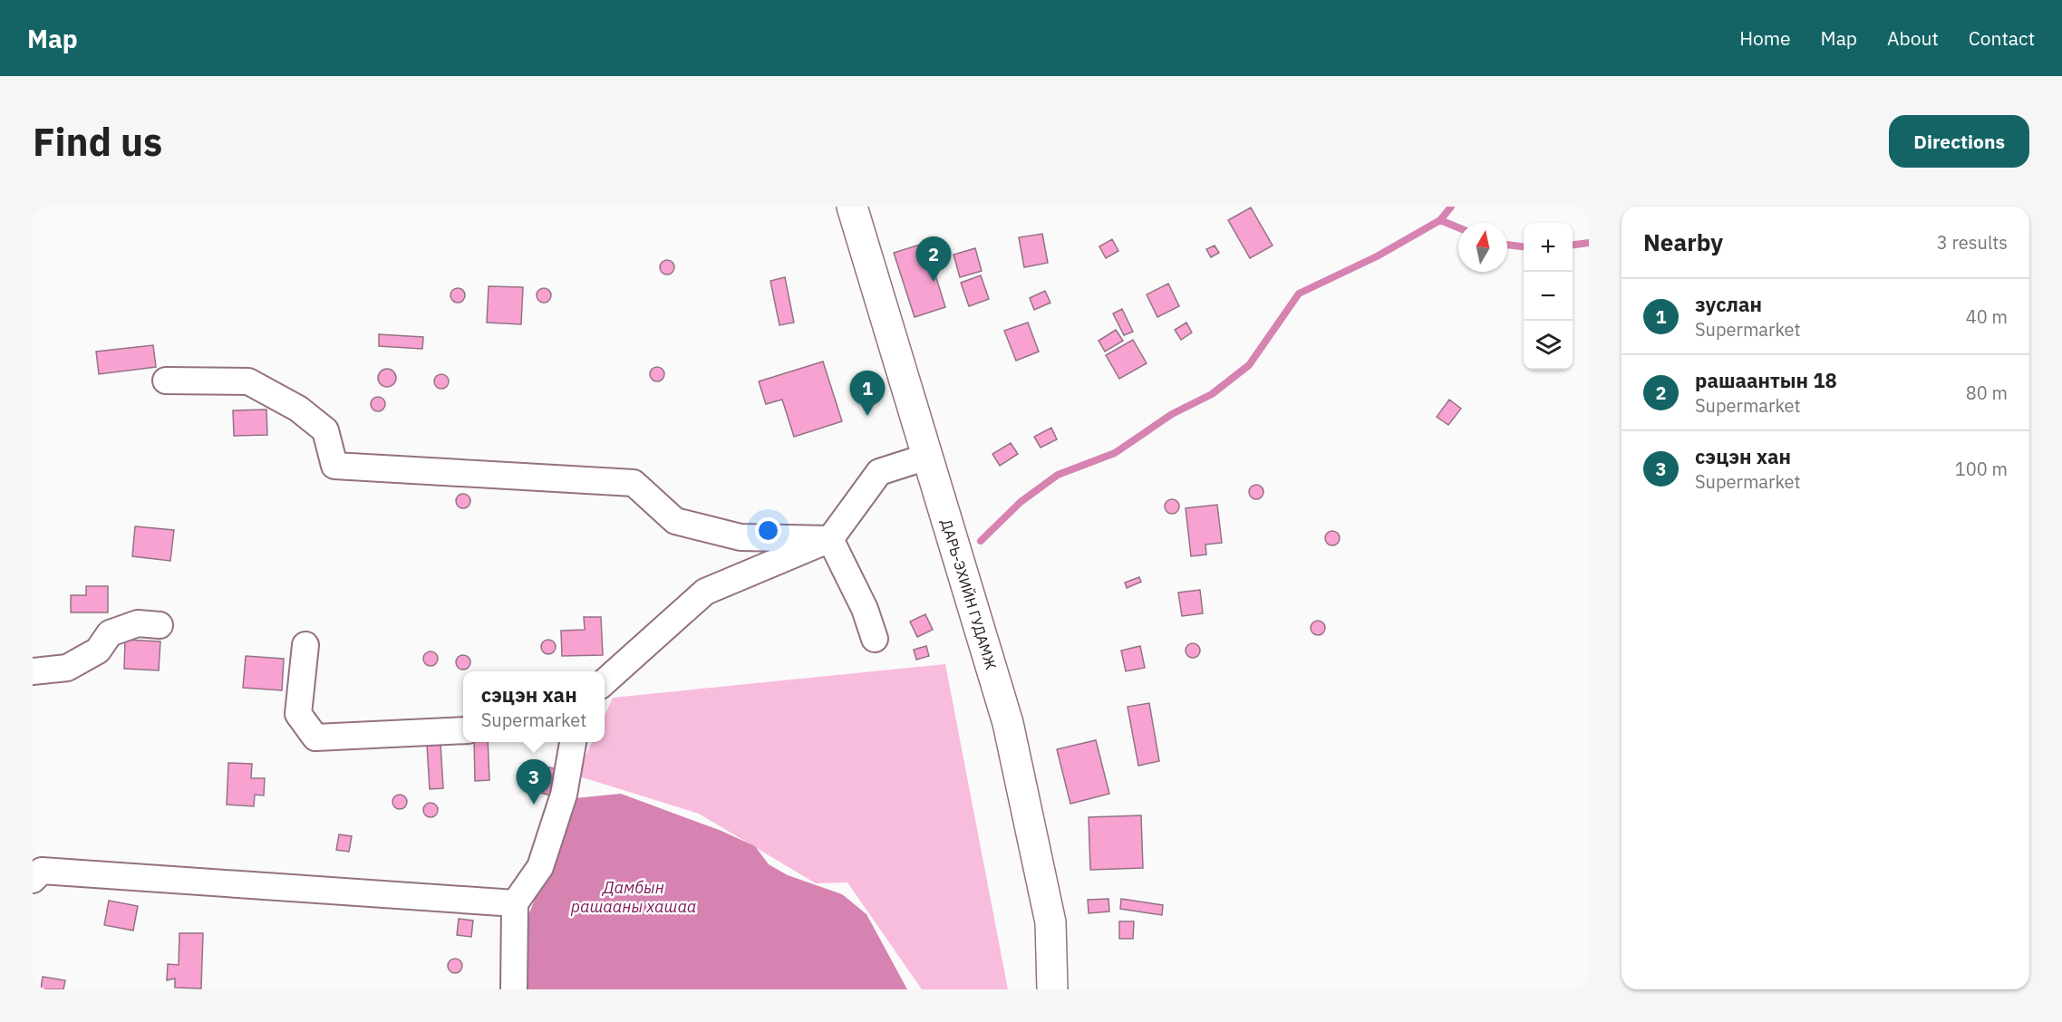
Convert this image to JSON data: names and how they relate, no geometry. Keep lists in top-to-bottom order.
{
  "streets": {
    "main road": ["ДАРЬ-ЭХИЙН ГУДАМЖ"]
  },
  "water": ["Дамбын рашааны хашаа"],
  "north": "top",
  "page": {
    "header": "Map",
    "nav": [
      "Home",
      "Map",
      "About",
      "Contact"
    ],
    "buttons": "Directions",
    "title": "Find us",
    "heading": ["Nearby", "3 results"],
    "map_buttons": ["+", "−"],
    "pins": ["2", "1", "3"],
    "list": [
      {
        "mark": "1",
        "name": "зуслан",
        "note": "Supermarket",
        "value": "40 m"
      },
      {
        "mark": "2",
        "name": "рашаантын 18",
        "note": "Supermarket",
        "value": "80 m"
      },
      {
        "mark": "3",
        "name": "сэцэн хан",
        "note": "Supermarket",
        "value": "100 m"
      }
    ],
    "popup": ["сэцэн хан", "Supermarket"]
  }
}
